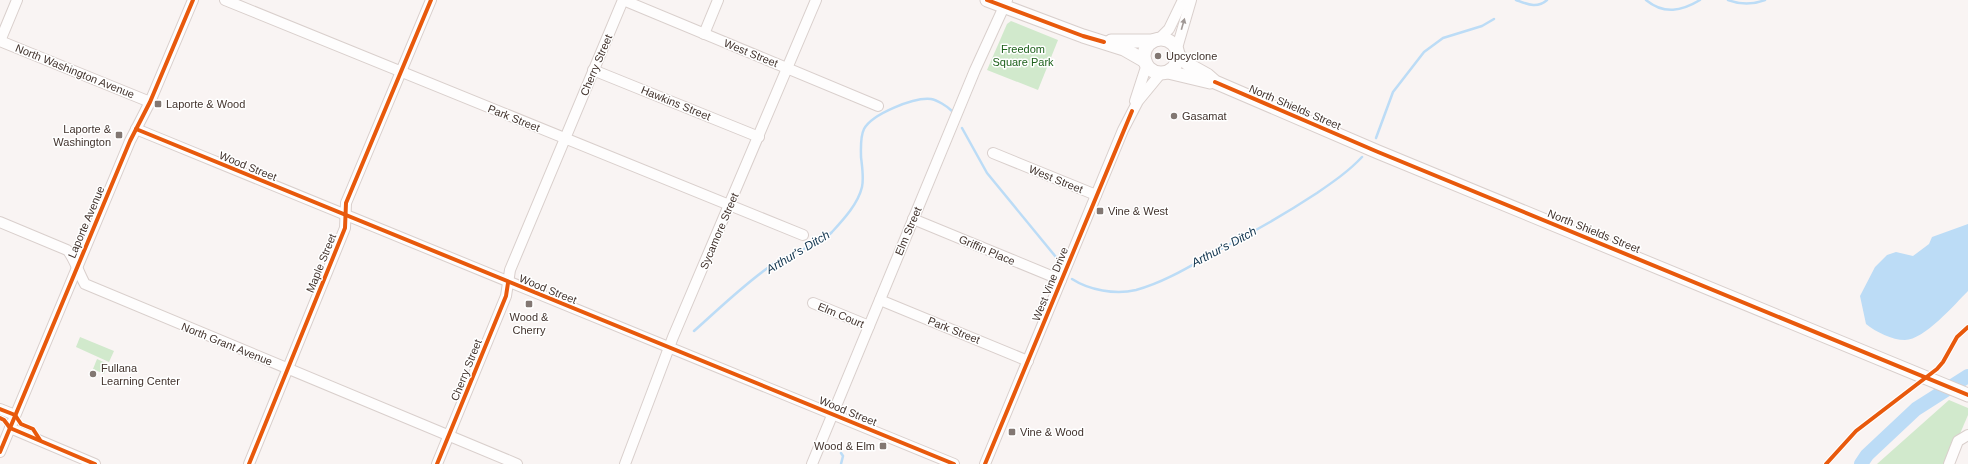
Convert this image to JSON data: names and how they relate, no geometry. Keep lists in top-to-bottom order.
{
  "streets": {
    "main road": ["North Shields Street"],
    "street": [
      "West Street",
      "Cherry Street",
      "North Washington Avenue",
      "Hawkins Street",
      "Park Street",
      "Wood Street",
      "Laporte Avenue",
      "Sycamore Street",
      "Elm Street",
      "Griffin Place",
      "Maple Street",
      "West Vine Drive",
      "Elm Court",
      "North Grant Avenue"
    ]
  },
  "crossings": [
    ["West Street", "Cherry Street"],
    ["West Street", "Sycamore Street"],
    ["West Street", "West Vine Drive"],
    ["Cherry Street", "Hawkins Street"],
    ["Cherry Street", "Park Street"],
    ["Cherry Street", "Wood Street"],
    ["Cherry Street", "North Grant Avenue"],
    ["North Washington Avenue", "Laporte Avenue"],
    ["Hawkins Street", "Sycamore Street"],
    ["North Shields Street", "West Vine Drive"],
    ["Park Street", "Sycamore Street"],
    ["Park Street", "Elm Street"],
    ["Park Street", "Maple Street"],
    ["Park Street", "West Vine Drive"],
    ["Wood Street", "Laporte Avenue"],
    ["Wood Street", "Sycamore Street"],
    ["Wood Street", "Elm Street"],
    ["Wood Street", "Maple Street"],
    ["Laporte Avenue", "North Grant Avenue"],
    ["Elm Street", "Griffin Place"],
    ["Elm Street", "Elm Court"],
    ["Griffin Place", "West Vine Drive"],
    ["Maple Street", "North Grant Avenue"]
  ],
  "water": ["Arthur's Ditch"],
  "parks": ["Freedom Square Park"],
  "places": {
    "other": ["Upcyclone", "Gasamat", "Fullana Learning Center"],
    "transit": [
      "Laporte & Wood",
      "Laporte & Washington",
      "Vine & West",
      "Wood & Cherry",
      "Vine & Wood",
      "Wood & Elm"
    ]
  }
}
